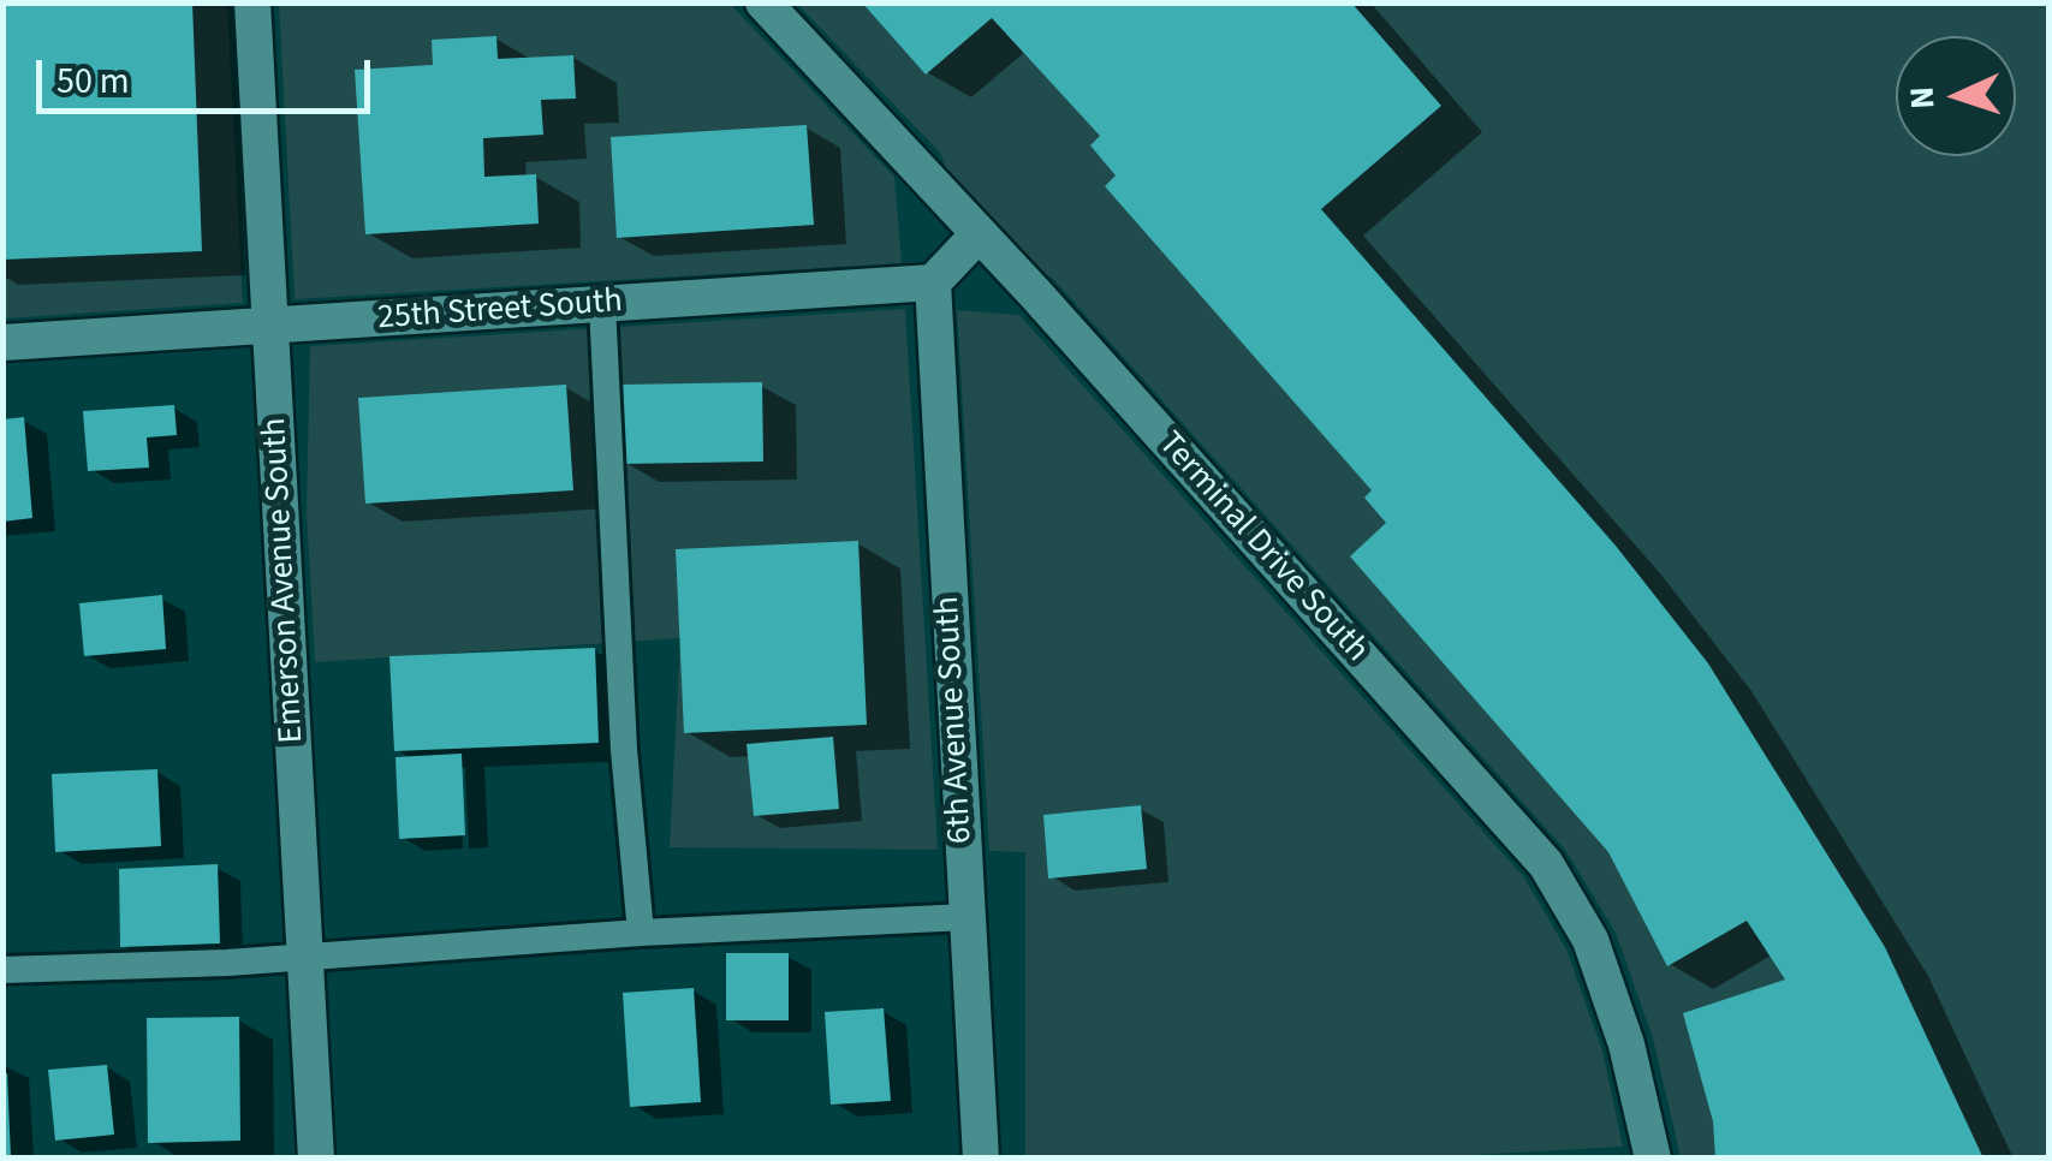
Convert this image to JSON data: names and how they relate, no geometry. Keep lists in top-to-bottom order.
{
  "streets": {
    "street": [
      "25th Street South",
      "Terminal Drive South",
      "Emerson Avenue South",
      "6th Avenue South"
    ]
  },
  "crossings": [
    ["25th Street South", "Emerson Avenue South"],
    ["25th Street South", "6th Avenue South"]
  ],
  "scale_bar": "50 m",
  "north": "left"
}
